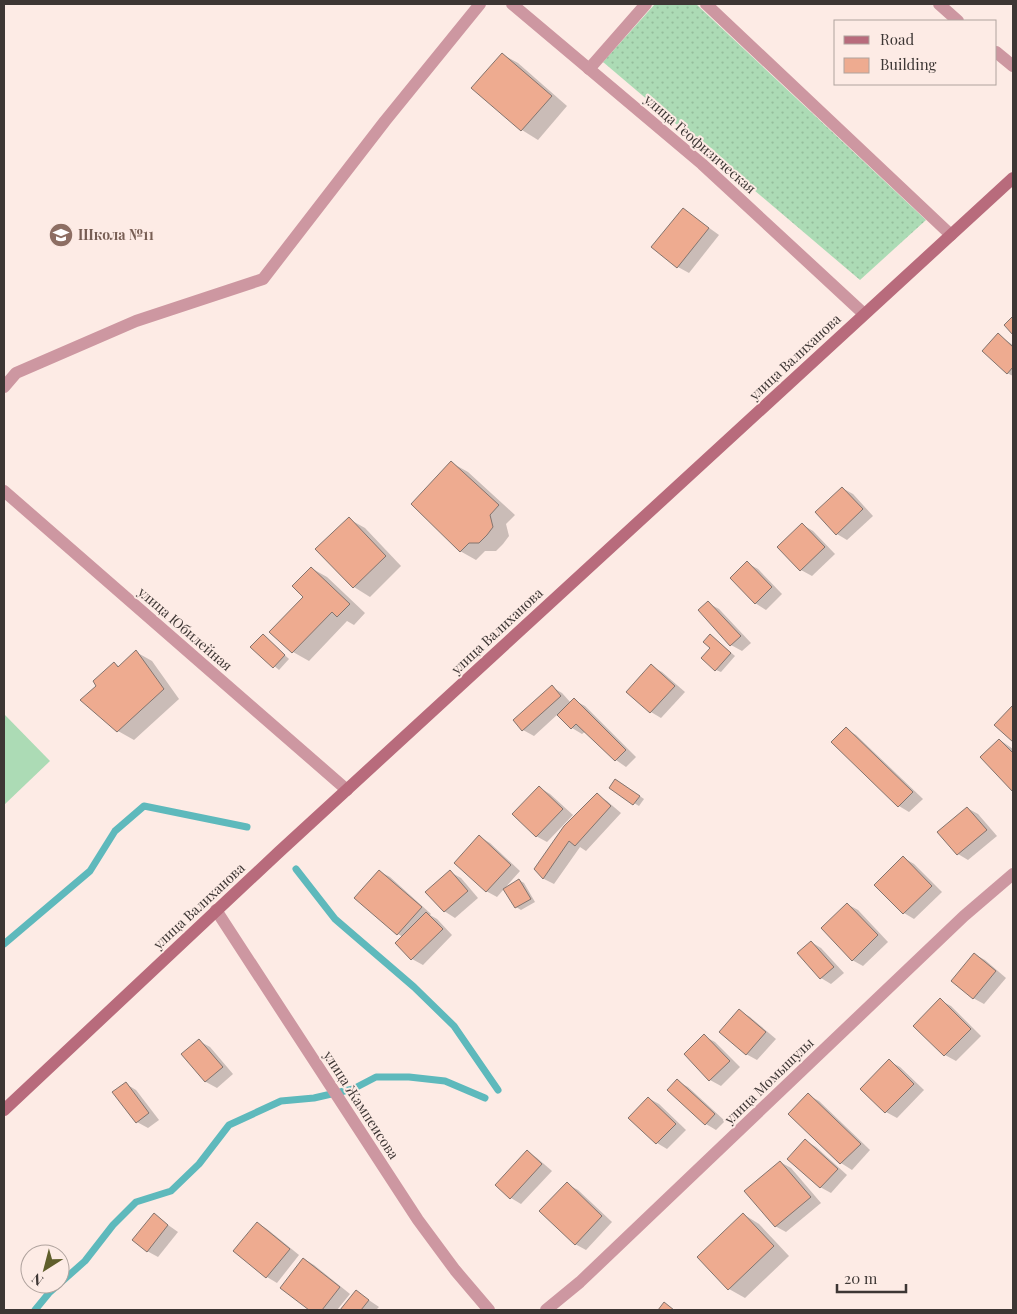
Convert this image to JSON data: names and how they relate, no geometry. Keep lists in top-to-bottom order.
{
  "streets": {
    "main road": ["улица Валиханова"],
    "street": [
      "улица Геофизическая",
      "улица Юбилейная",
      "улица Момышулы",
      "улица Жампеисова"
    ]
  },
  "crossings": [
    ["улица Геофизическая", "улица Валиханова"],
    ["улица Валиханова", "улица Юбилейная"],
    ["улица Валиханова", "улица Жампеисова"]
  ],
  "places": {
    "school or university": ["Школа №11"]
  },
  "legend": ["Road", "Building"],
  "scale_bar": "20 m",
  "north": "bottom left"
}
